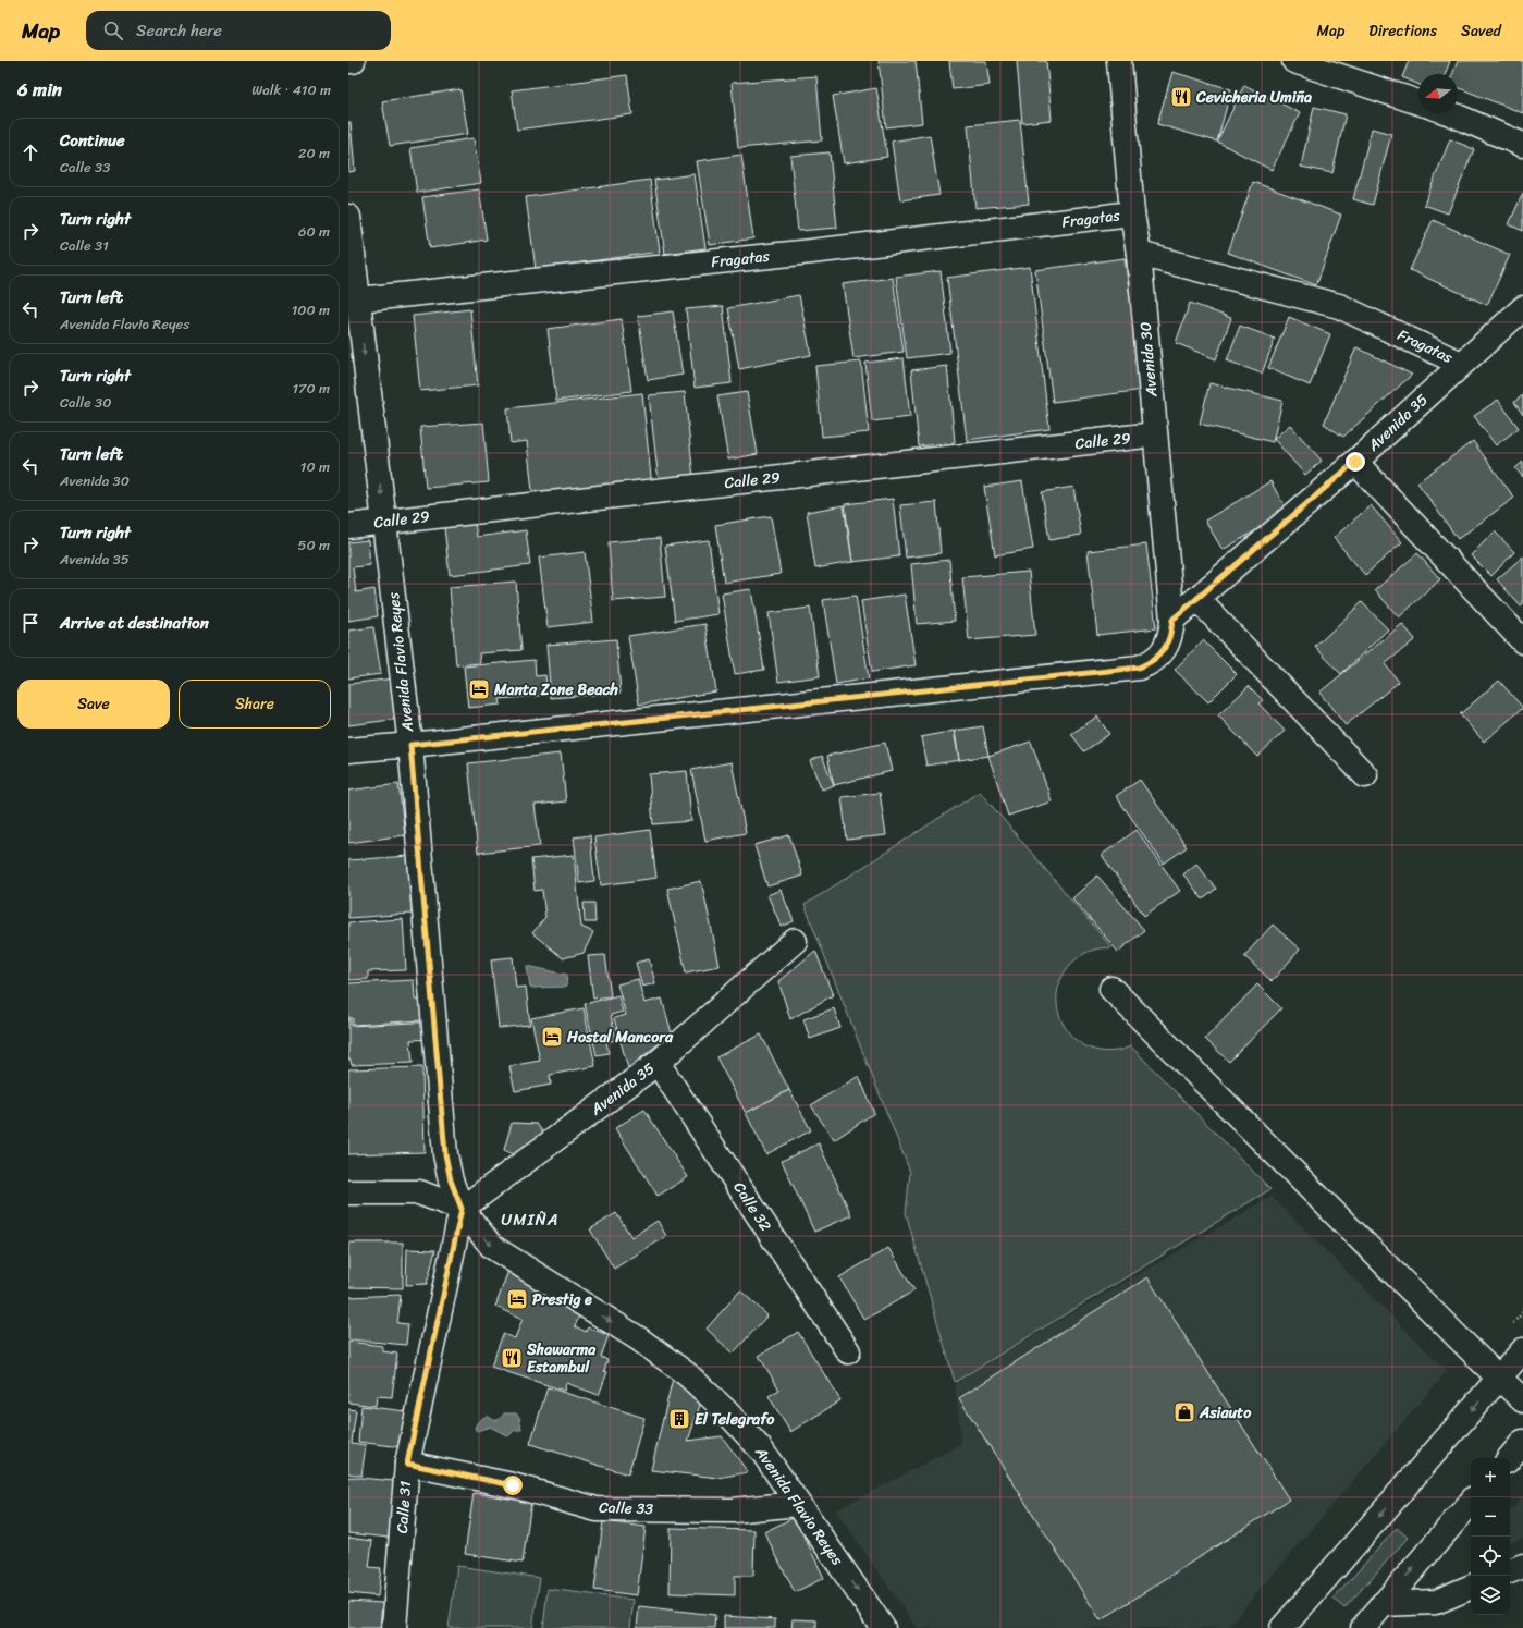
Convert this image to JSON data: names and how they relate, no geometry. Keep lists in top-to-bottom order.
{
  "streets": {
    "street": [
      "Fragatas",
      "Avenida 30",
      "Avenida 35",
      "Calle 29",
      "Avenida Flavio Reyes",
      "Calle 32",
      "Calle 31",
      "Calle 33"
    ]
  },
  "crossings": [
    ["Fragatas", "Avenida 30"],
    ["Fragatas", "Avenida 35"],
    ["Fragatas", "Avenida Flavio Reyes"],
    ["Avenida 30", "Avenida 35"],
    ["Avenida 30", "Calle 29"],
    ["Avenida 30", "Avenida Flavio Reyes"],
    ["Avenida 35", "Avenida Flavio Reyes"],
    ["Avenida 35", "Calle 32"],
    ["Avenida 35", "Calle 31"],
    ["Calle 29", "Avenida Flavio Reyes"],
    ["Avenida Flavio Reyes", "Calle 31"],
    ["Avenida Flavio Reyes", "Calle 33"],
    ["Calle 31", "Calle 33"]
  ],
  "one_way": ["Avenida Flavio Reyes"],
  "districts": ["UMIÑA"],
  "places": {
    "restaurant": ["Cevicheria Umiña", "Shawarma Estambul"],
    "hotel": ["Manta Zone Beach", "Hostal Mancora", "Prestig e"],
    "shop": ["Asiauto"],
    "building": ["El Telegrafo"]
  },
  "north": "left",
  "page": {
    "header": "Map",
    "search": "Search here",
    "nav": ["Map", "Directions", "Saved"],
    "heading": ["6 min", "Walk · 410 m"],
    "list": [
      ["Continue", "Calle 33", "20 m"],
      ["Turn right", "Calle 31", "60 m"],
      ["Turn left", "Avenida Flavio Reyes", "100 m"],
      ["Turn right", "Calle 30", "170 m"],
      ["Turn left", "Avenida 30", "10 m"],
      ["Turn right", "Avenida 35", "50 m"],
      "Arrive at destination"
    ],
    "buttons": ["Save", "Share"],
    "map_buttons": ["+", "−"]
  }
}
